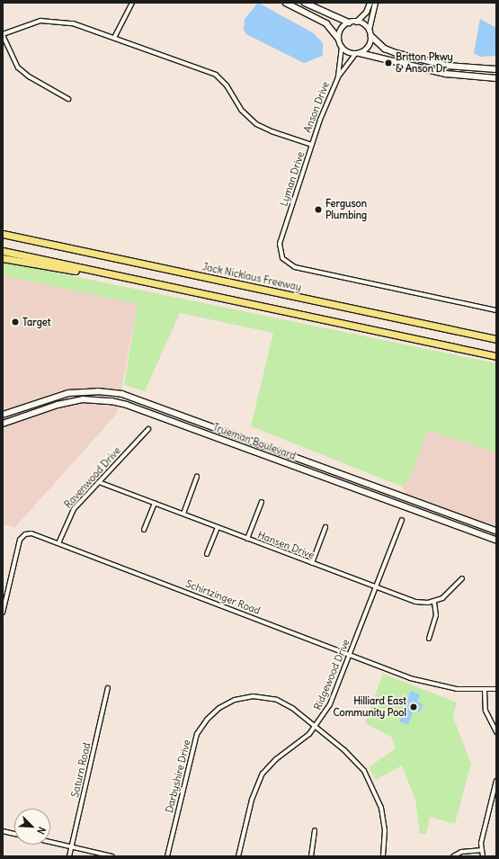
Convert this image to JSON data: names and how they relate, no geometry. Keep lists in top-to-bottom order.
{
  "streets": {
    "highway": ["Jack Nicklaus Freeway"],
    "main road": ["Trueman Boulevard"],
    "street": [
      "Anson Drive",
      "Lyman Drive",
      "Ravenwood Drive",
      "Hansen Drive",
      "Schirtzinger Road",
      "Ridgewood Drive",
      "Saturn Road",
      "Darbyshire Drive"
    ]
  },
  "crossings": [
    ["Anson Drive", "Lyman Drive"],
    ["Ravenwood Drive", "Hansen Drive"],
    ["Ravenwood Drive", "Schirtzinger Road"],
    ["Hansen Drive", "Ridgewood Drive"],
    ["Schirtzinger Road", "Ridgewood Drive"],
    ["Ridgewood Drive", "Darbyshire Drive"]
  ],
  "places": [
    "Britton Pkwy & Anson Dr",
    "Ferguson Plumbing",
    "Target",
    "Hilliard East Community Pool"
  ],
  "north": "bottom right"
}
